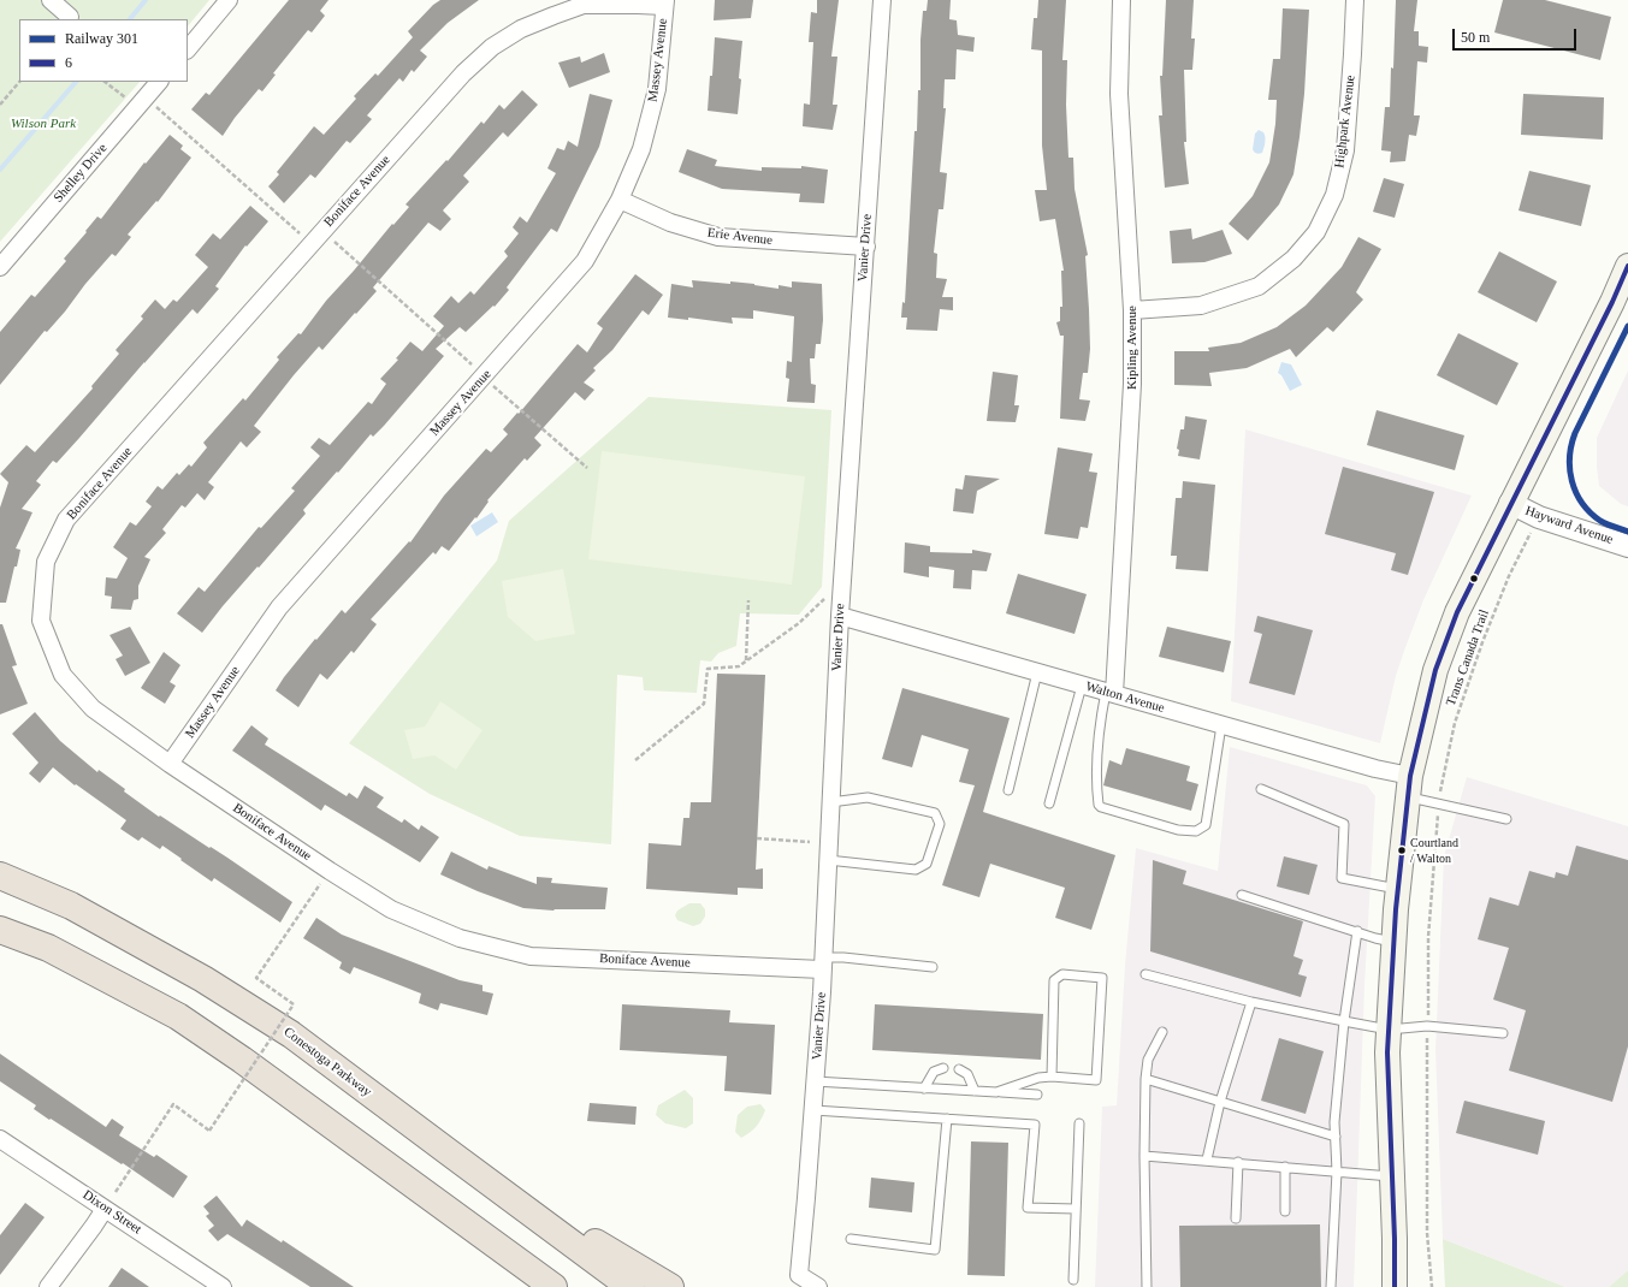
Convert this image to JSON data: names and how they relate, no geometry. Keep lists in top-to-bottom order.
{
  "streets": {
    "highway": ["Conestoga Parkway"],
    "street": [
      "Massey Avenue",
      "Highpark Avenue",
      "Shelley Drive",
      "Boniface Avenue",
      "Erie Avenue",
      "Vanier Drive",
      "Kipling Avenue",
      "Hayward Avenue",
      "Walton Avenue",
      "Dixon Street"
    ],
    "path": ["Trans Canada Trail"]
  },
  "crossings": [
    ["Massey Avenue", "Boniface Avenue"],
    ["Massey Avenue", "Erie Avenue"],
    ["Highpark Avenue", "Kipling Avenue"],
    ["Boniface Avenue", "Vanier Drive"],
    ["Erie Avenue", "Vanier Drive"],
    ["Vanier Drive", "Walton Avenue"],
    ["Kipling Avenue", "Walton Avenue"]
  ],
  "parks": ["Wilson Park"],
  "places": ["Courtland / Walton"],
  "lines": ["transit line 6", "rail line 301"],
  "legend": ["Railway 301", "6"],
  "scale_bar": "50 m"
}
